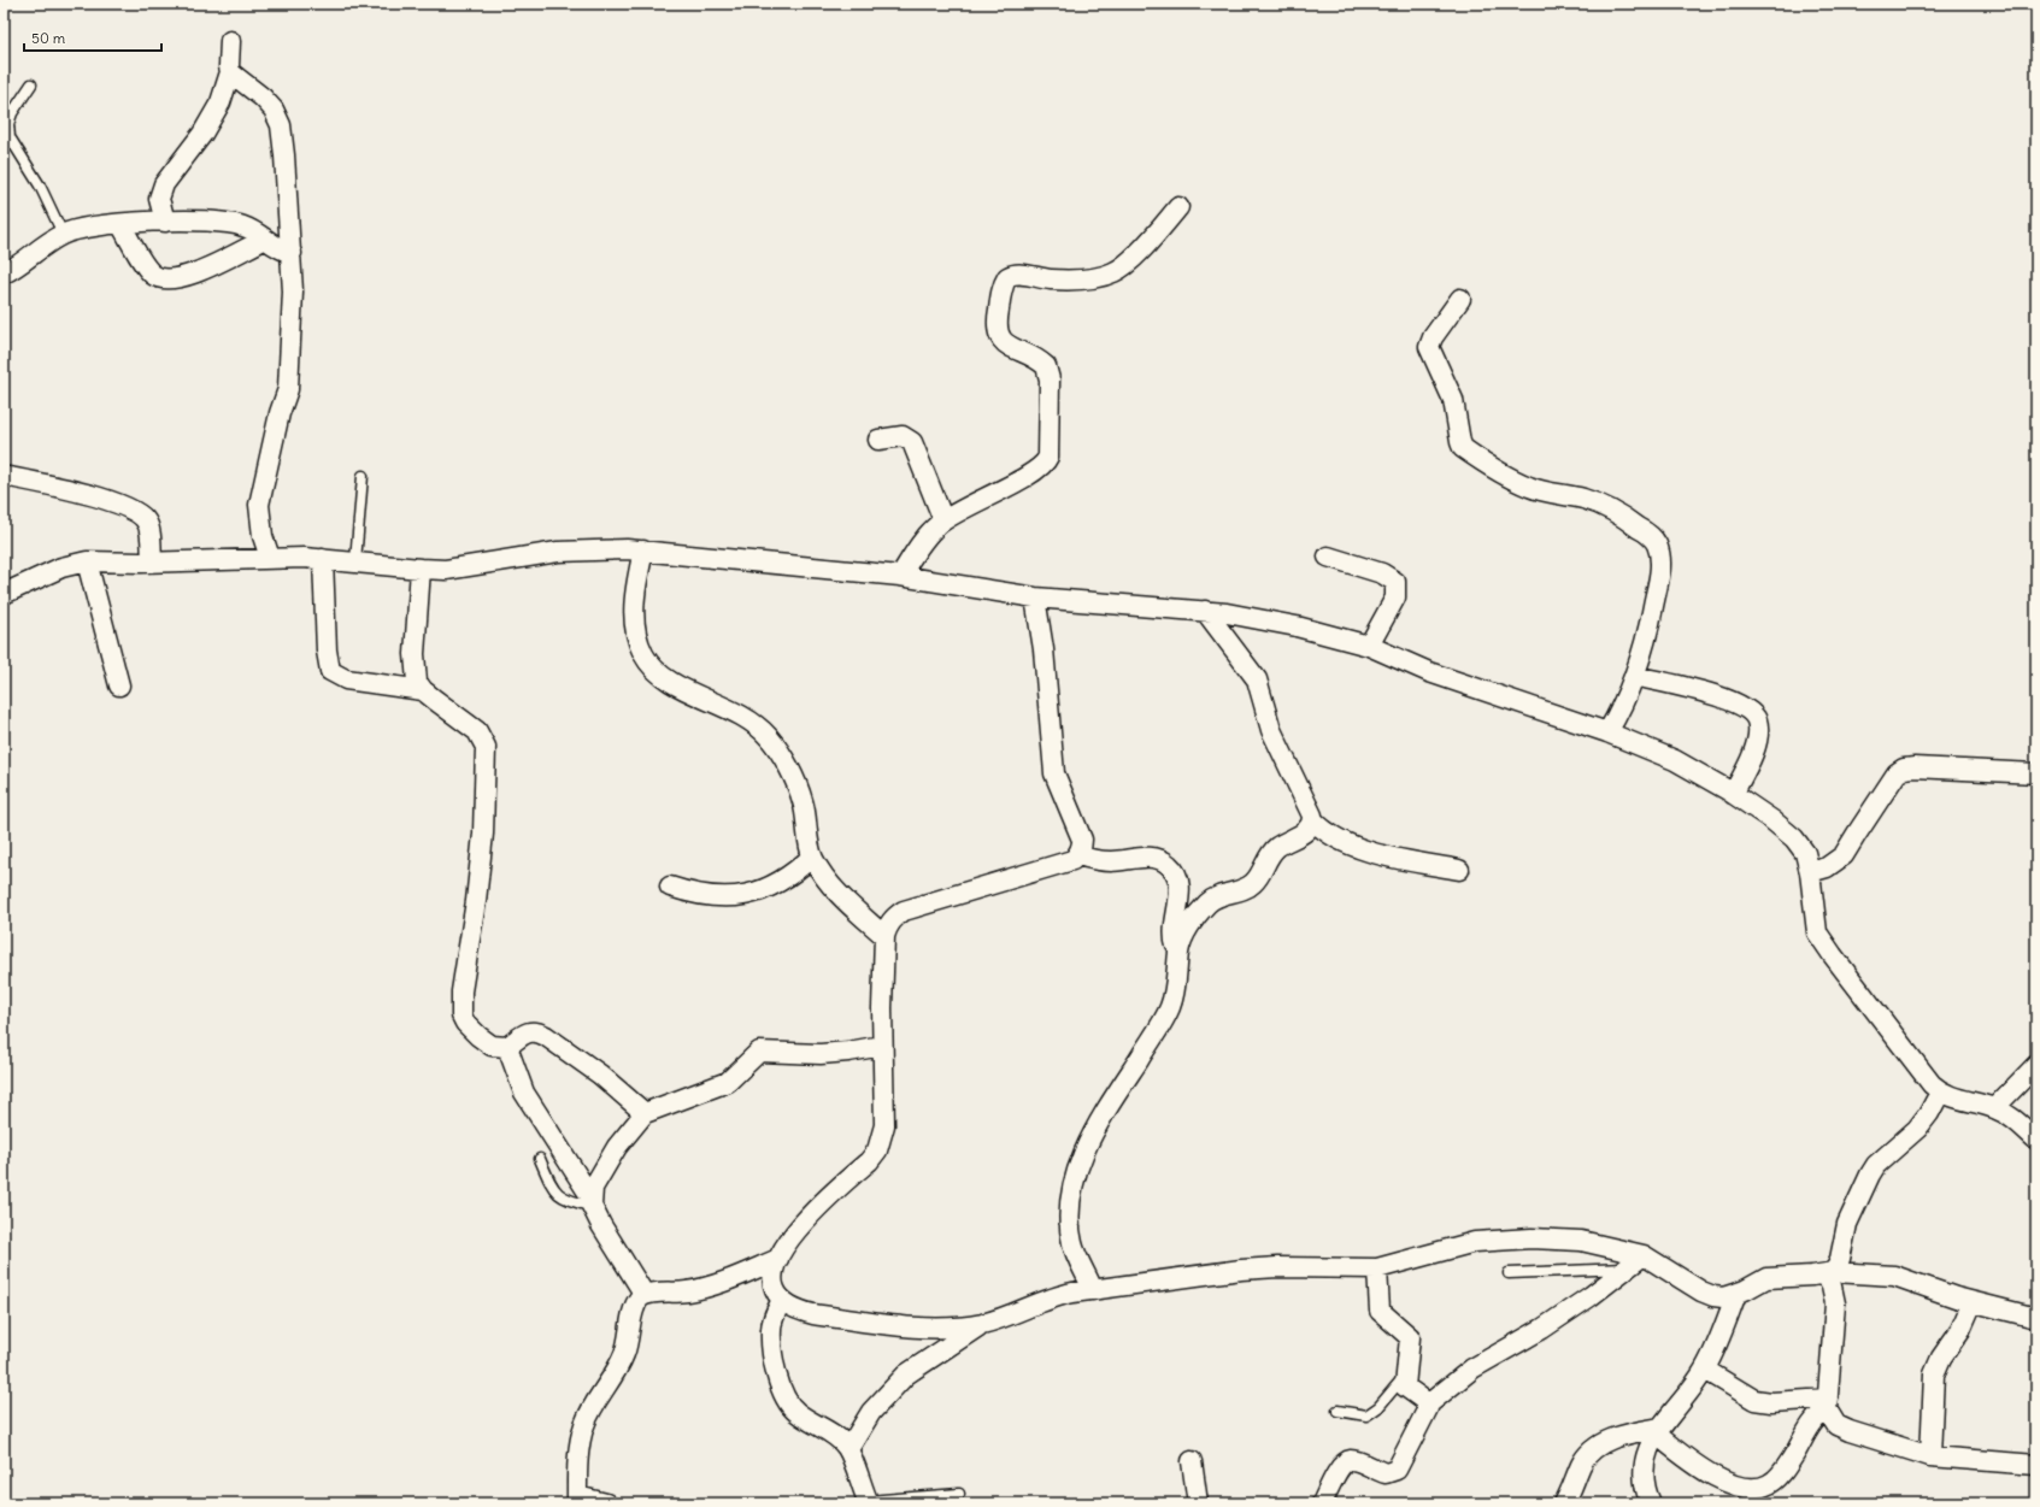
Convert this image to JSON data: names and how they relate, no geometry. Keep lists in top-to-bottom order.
{
  "scale_bar": "50 m"
}
